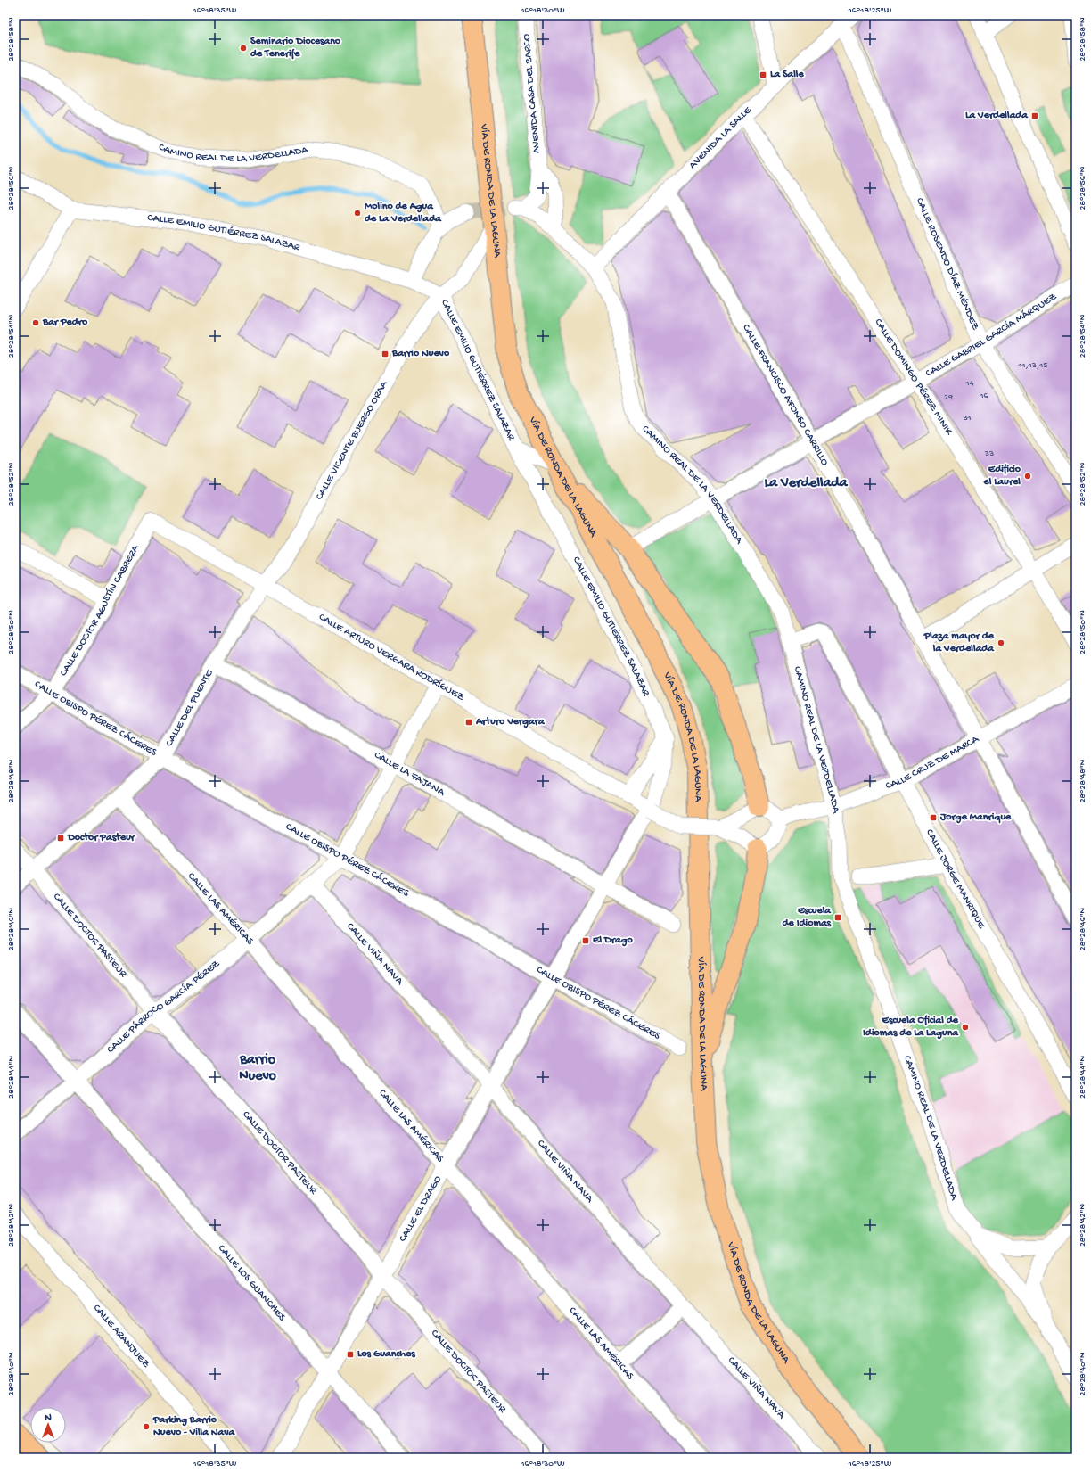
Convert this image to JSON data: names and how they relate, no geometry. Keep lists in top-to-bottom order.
{
  "streets": {
    "main road": ["VÍA DE RONDA DE LA LAGUNA"],
    "street": [
      "AVENIDA CASA DEL BARCO",
      "AVENIDA LA SALLE",
      "CAMINO REAL DE LA VERDELLADA",
      "CALLE EMILIO GUTIÉRREZ SALAZAR",
      "CALLE ROSENDO DÍAZ MÉNDEZ",
      "CALLE GABRIEL GARCÍA MÁRQUEZ",
      "CALLE DOMINGO PÉREZ MINIK",
      "CALLE FRANCISCO AFONSO CARRILLO",
      "CALLE VICENTE BUERGO ORAA",
      "CALLE DOCTOR AGUSTÍN CABRERA",
      "CALLE ARTURO VERGARA RODRÍGUEZ",
      "CALLE DEL PUENTE",
      "CALLE OBISPO PÉREZ CÁCERES",
      "CALLE CRUZ DE MARCA",
      "CALLE LA FAJANA",
      "CALLE JORGE MANRIQUE",
      "CALLE LAS AMÉRICAS",
      "CALLE DOCTOR PASTEUR",
      "CALLE VIÑA NAVA",
      "CALLE PÁRROCO GARCÍA PÉREZ",
      "CALLE EL DRAGO",
      "CALLE LOS GUANCHES",
      "CALLE ARANJUEZ"
    ]
  },
  "crossings": [
    ["AVENIDA CASA DEL BARCO", "CAMINO REAL DE LA VERDELLADA"],
    ["AVENIDA LA SALLE", "CAMINO REAL DE LA VERDELLADA"],
    ["AVENIDA LA SALLE", "CALLE ROSENDO DÍAZ MÉNDEZ"],
    ["AVENIDA LA SALLE", "CALLE DOMINGO PÉREZ MINIK"],
    ["AVENIDA LA SALLE", "CALLE FRANCISCO AFONSO CARRILLO"],
    ["CAMINO REAL DE LA VERDELLADA", "CALLE GABRIEL GARCÍA MÁRQUEZ"],
    ["CAMINO REAL DE LA VERDELLADA", "CALLE CRUZ DE MARCA"],
    ["CAMINO REAL DE LA VERDELLADA", "CALLE JORGE MANRIQUE"],
    ["VÍA DE RONDA DE LA LAGUNA", "CALLE VICENTE BUERGO ORAA"],
    ["CALLE EMILIO GUTIÉRREZ SALAZAR", "CALLE VICENTE BUERGO ORAA"],
    ["CALLE EMILIO GUTIÉRREZ SALAZAR", "CALLE ARTURO VERGARA RODRÍGUEZ"],
    ["CALLE EMILIO GUTIÉRREZ SALAZAR", "CALLE EL DRAGO"],
    ["CALLE ROSENDO DÍAZ MÉNDEZ", "CALLE GABRIEL GARCÍA MÁRQUEZ"],
    ["CALLE GABRIEL GARCÍA MÁRQUEZ", "CALLE DOMINGO PÉREZ MINIK"],
    ["CALLE GABRIEL GARCÍA MÁRQUEZ", "CALLE FRANCISCO AFONSO CARRILLO"],
    ["CALLE FRANCISCO AFONSO CARRILLO", "CALLE CRUZ DE MARCA"],
    ["CALLE VICENTE BUERGO ORAA", "CALLE ARTURO VERGARA RODRÍGUEZ"],
    ["CALLE VICENTE BUERGO ORAA", "CALLE DEL PUENTE"],
    ["CALLE DOCTOR AGUSTÍN CABRERA", "CALLE ARTURO VERGARA RODRÍGUEZ"],
    ["CALLE DOCTOR AGUSTÍN CABRERA", "CALLE OBISPO PÉREZ CÁCERES"],
    ["CALLE ARTURO VERGARA RODRÍGUEZ", "CALLE DEL PUENTE"],
    ["CALLE ARTURO VERGARA RODRÍGUEZ", "CALLE EL DRAGO"],
    ["CALLE DEL PUENTE", "CALLE OBISPO PÉREZ CÁCERES"],
    ["CALLE DEL PUENTE", "CALLE LA FAJANA"],
    ["CALLE DEL PUENTE", "CALLE LAS AMÉRICAS"],
    ["CALLE DEL PUENTE", "CALLE DOCTOR PASTEUR"],
    ["CALLE OBISPO PÉREZ CÁCERES", "CALLE PÁRROCO GARCÍA PÉREZ"],
    ["CALLE OBISPO PÉREZ CÁCERES", "CALLE EL DRAGO"],
    ["CALLE CRUZ DE MARCA", "CALLE JORGE MANRIQUE"],
    ["CALLE LA FAJANA", "CALLE EL DRAGO"],
    ["CALLE LAS AMÉRICAS", "CALLE PÁRROCO GARCÍA PÉREZ"],
    ["CALLE LAS AMÉRICAS", "CALLE EL DRAGO"],
    ["CALLE DOCTOR PASTEUR", "CALLE PÁRROCO GARCÍA PÉREZ"],
    ["CALLE DOCTOR PASTEUR", "CALLE EL DRAGO"],
    ["CALLE VIÑA NAVA", "CALLE PÁRROCO GARCÍA PÉREZ"],
    ["CALLE VIÑA NAVA", "CALLE EL DRAGO"],
    ["CALLE PÁRROCO GARCÍA PÉREZ", "CALLE LOS GUANCHES"],
    ["CALLE EL DRAGO", "CALLE LOS GUANCHES"]
  ],
  "districts": ["La Verdellada", "Barrio Nuevo"],
  "places": {
    "other": [
      "Seminario Diocesano de Tenerife",
      "Molino de Agua de La Verdellada",
      "Bar Pedro",
      "Edificio el Laurel",
      "Plaza mayor de la Verdellada",
      "Escuela Oficial de Idiomas de La Laguna",
      "Parking Barrio Nuevo - Villa Nava"
    ],
    "transit": [
      "La Salle",
      "La Verdellada",
      "Barrio Nuevo",
      "Arturo Vergara",
      "Jorge Manrique",
      "Doctor Pasteur",
      "Escuela de Idiomas",
      "El Drago",
      "Los Guanches"
    ]
  },
  "house_numbers": [
    "11,13,15",
    "14",
    "16",
    "29",
    "31",
    "33"
  ],
  "north": "top",
  "coordinates": [
    "16°18'35\"W",
    "16°18'30\"W",
    "16°18'25\"W",
    "28°28'58\"N",
    "28°28'56\"N",
    "28°28'54\"N",
    "28°28'52\"N",
    "28°28'50\"N",
    "28°28'48\"N",
    "28°28'46\"N",
    "28°28'44\"N",
    "28°28'42\"N",
    "28°28'40\"N"
  ]
}
